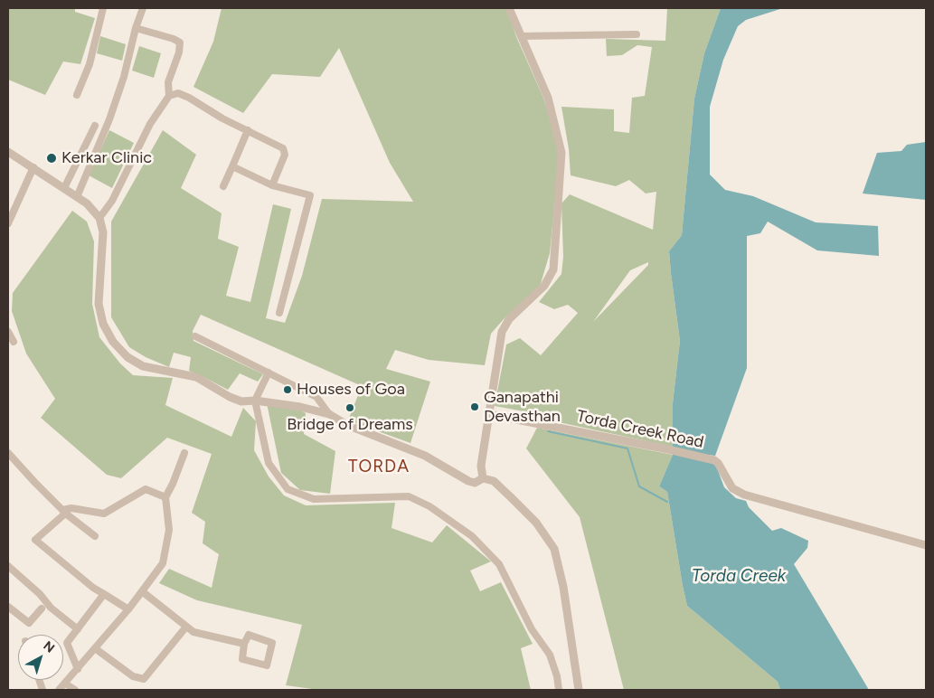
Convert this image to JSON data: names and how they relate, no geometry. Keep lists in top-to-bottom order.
{
  "streets": {
    "street": ["Torda Creek Road"]
  },
  "districts": ["TORDA"],
  "water": ["Torda Creek"],
  "places": [
    "Kerkar Clinic",
    "Houses of Goa",
    "Ganapathi Devasthan",
    "Bridge of Dreams"
  ],
  "north": "top right"
}
